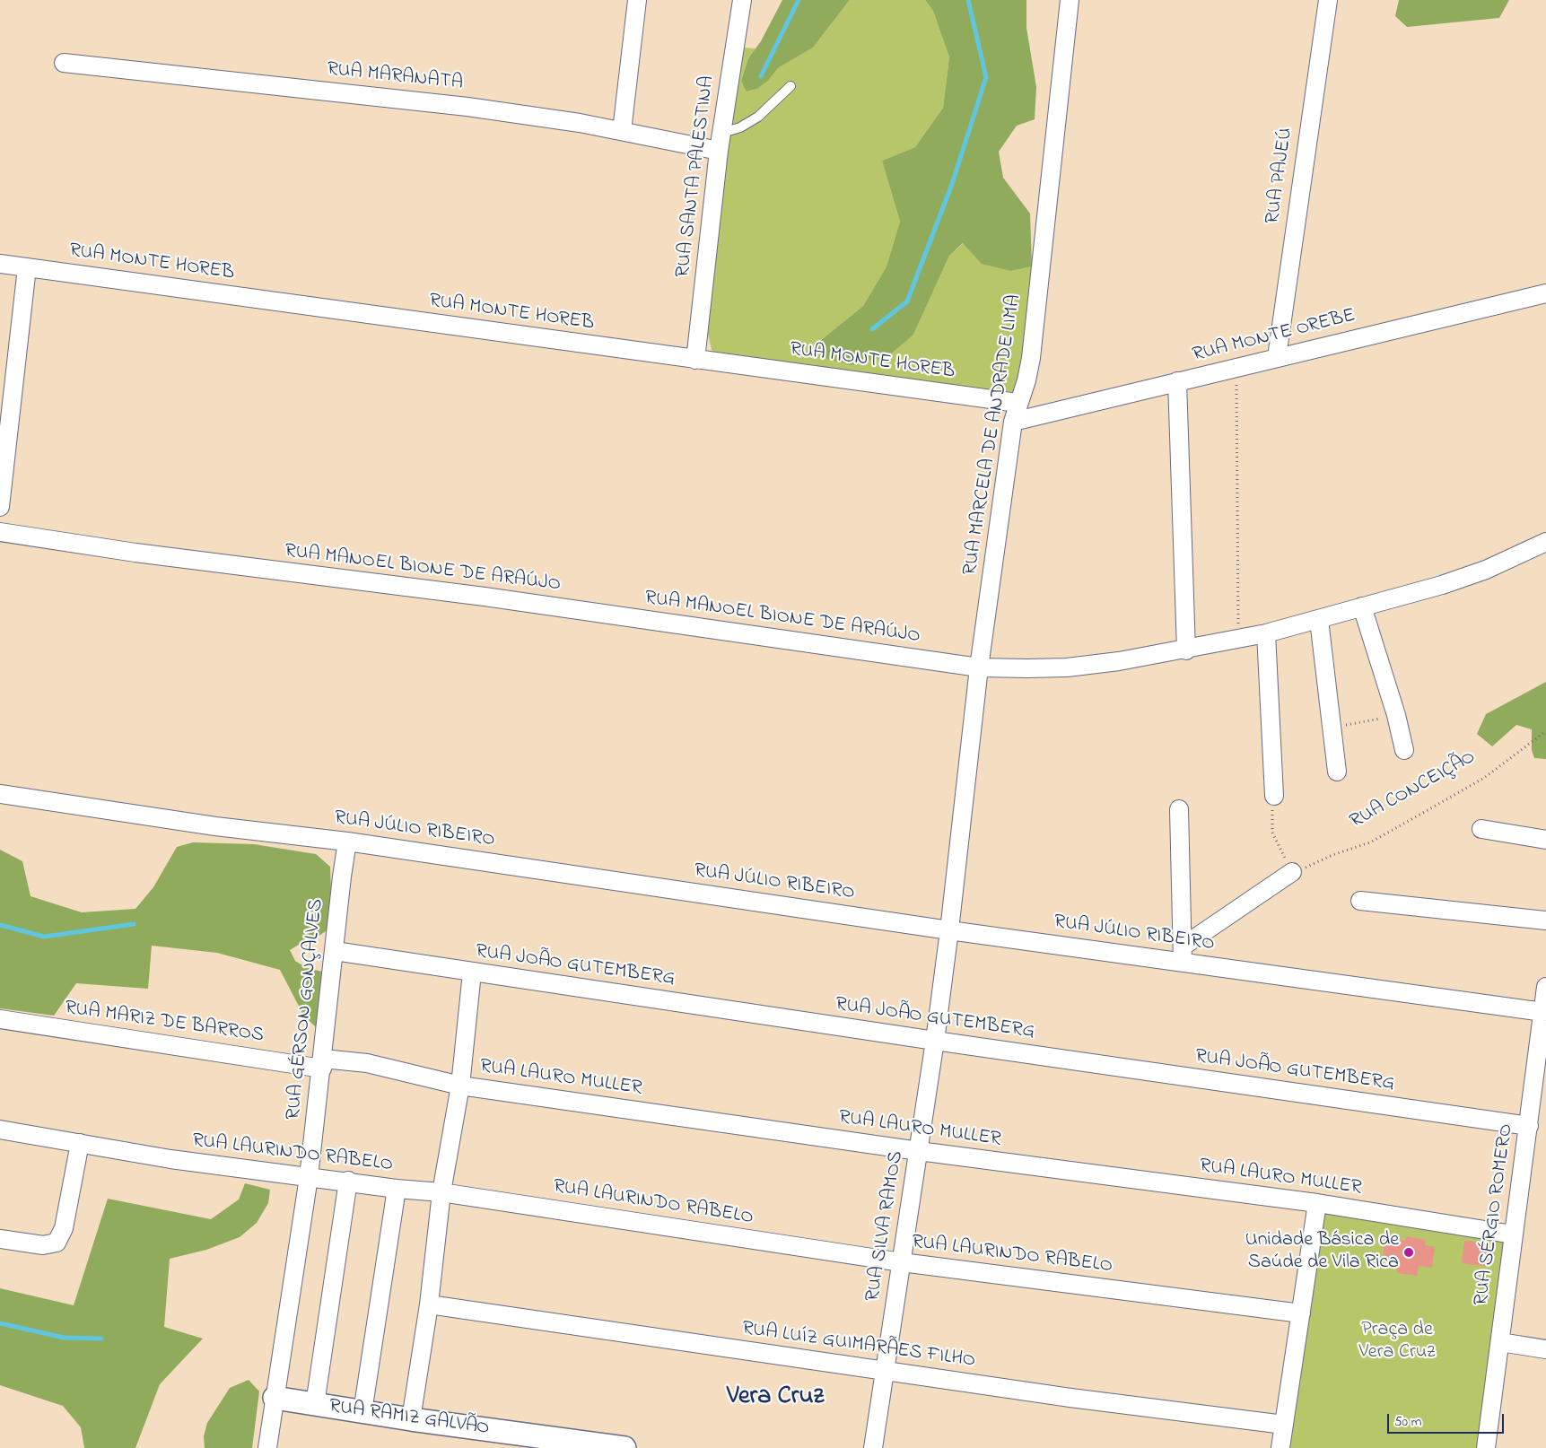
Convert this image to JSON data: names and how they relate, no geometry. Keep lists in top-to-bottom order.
{
  "streets": {
    "street": [
      "RUA MARANATA",
      "RUA PAJEÚ",
      "RUA SANTA PALESTINA",
      "RUA MONTE HOREB",
      "RUA MONTE OREBE",
      "RUA MARCELA DE ANDRADE LIMA",
      "RUA MANOEL BIONE DE ARAÚJO",
      "RUA JÚLIO RIBEIRO",
      "RUA JOÃO GUTEMBERG",
      "RUA GÉRSON GONÇALVES",
      "RUA MARIZ DE BARROS",
      "RUA LAURO MULLER",
      "RUA LAURINDO RABELO",
      "RUA SÉRGIO ROMERO",
      "RUA SILVA RAMOS",
      "RUA LUÍZ GUIMARÃES FILHO",
      "RUA RAMIZ GALVÃO"
    ],
    "path": ["RUA CONCEIÇÃO"]
  },
  "crossings": [
    ["RUA MARANATA", "RUA SANTA PALESTINA"],
    ["RUA PAJEÚ", "RUA MONTE OREBE"],
    ["RUA SANTA PALESTINA", "RUA MONTE HOREB"],
    ["RUA MONTE HOREB", "RUA MARCELA DE ANDRADE LIMA"],
    ["RUA MONTE OREBE", "RUA MARCELA DE ANDRADE LIMA"],
    ["RUA MARCELA DE ANDRADE LIMA", "RUA MANOEL BIONE DE ARAÚJO"],
    ["RUA MARCELA DE ANDRADE LIMA", "RUA JÚLIO RIBEIRO"],
    ["RUA MARCELA DE ANDRADE LIMA", "RUA SILVA RAMOS"],
    ["RUA JÚLIO RIBEIRO", "RUA GÉRSON GONÇALVES"],
    ["RUA JÚLIO RIBEIRO", "RUA SÉRGIO ROMERO"],
    ["RUA JÚLIO RIBEIRO", "RUA SILVA RAMOS"],
    ["RUA JOÃO GUTEMBERG", "RUA GÉRSON GONÇALVES"],
    ["RUA JOÃO GUTEMBERG", "RUA SÉRGIO ROMERO"],
    ["RUA JOÃO GUTEMBERG", "RUA SILVA RAMOS"],
    ["RUA GÉRSON GONÇALVES", "RUA MARIZ DE BARROS"],
    ["RUA GÉRSON GONÇALVES", "RUA LAURO MULLER"],
    ["RUA GÉRSON GONÇALVES", "RUA LAURINDO RABELO"],
    ["RUA GÉRSON GONÇALVES", "RUA RAMIZ GALVÃO"],
    ["RUA MARIZ DE BARROS", "RUA LAURO MULLER"],
    ["RUA LAURO MULLER", "RUA SÉRGIO ROMERO"],
    ["RUA LAURO MULLER", "RUA SILVA RAMOS"],
    ["RUA LAURINDO RABELO", "RUA SILVA RAMOS"],
    ["RUA SILVA RAMOS", "RUA LUÍZ GUIMARÃES FILHO"]
  ],
  "districts": ["Vera Cruz"],
  "parks": ["Praça de Vera Cruz"],
  "places": ["Unidade Básica de Saúde de Vila Rica"],
  "scale_bar": "50 m"
}
